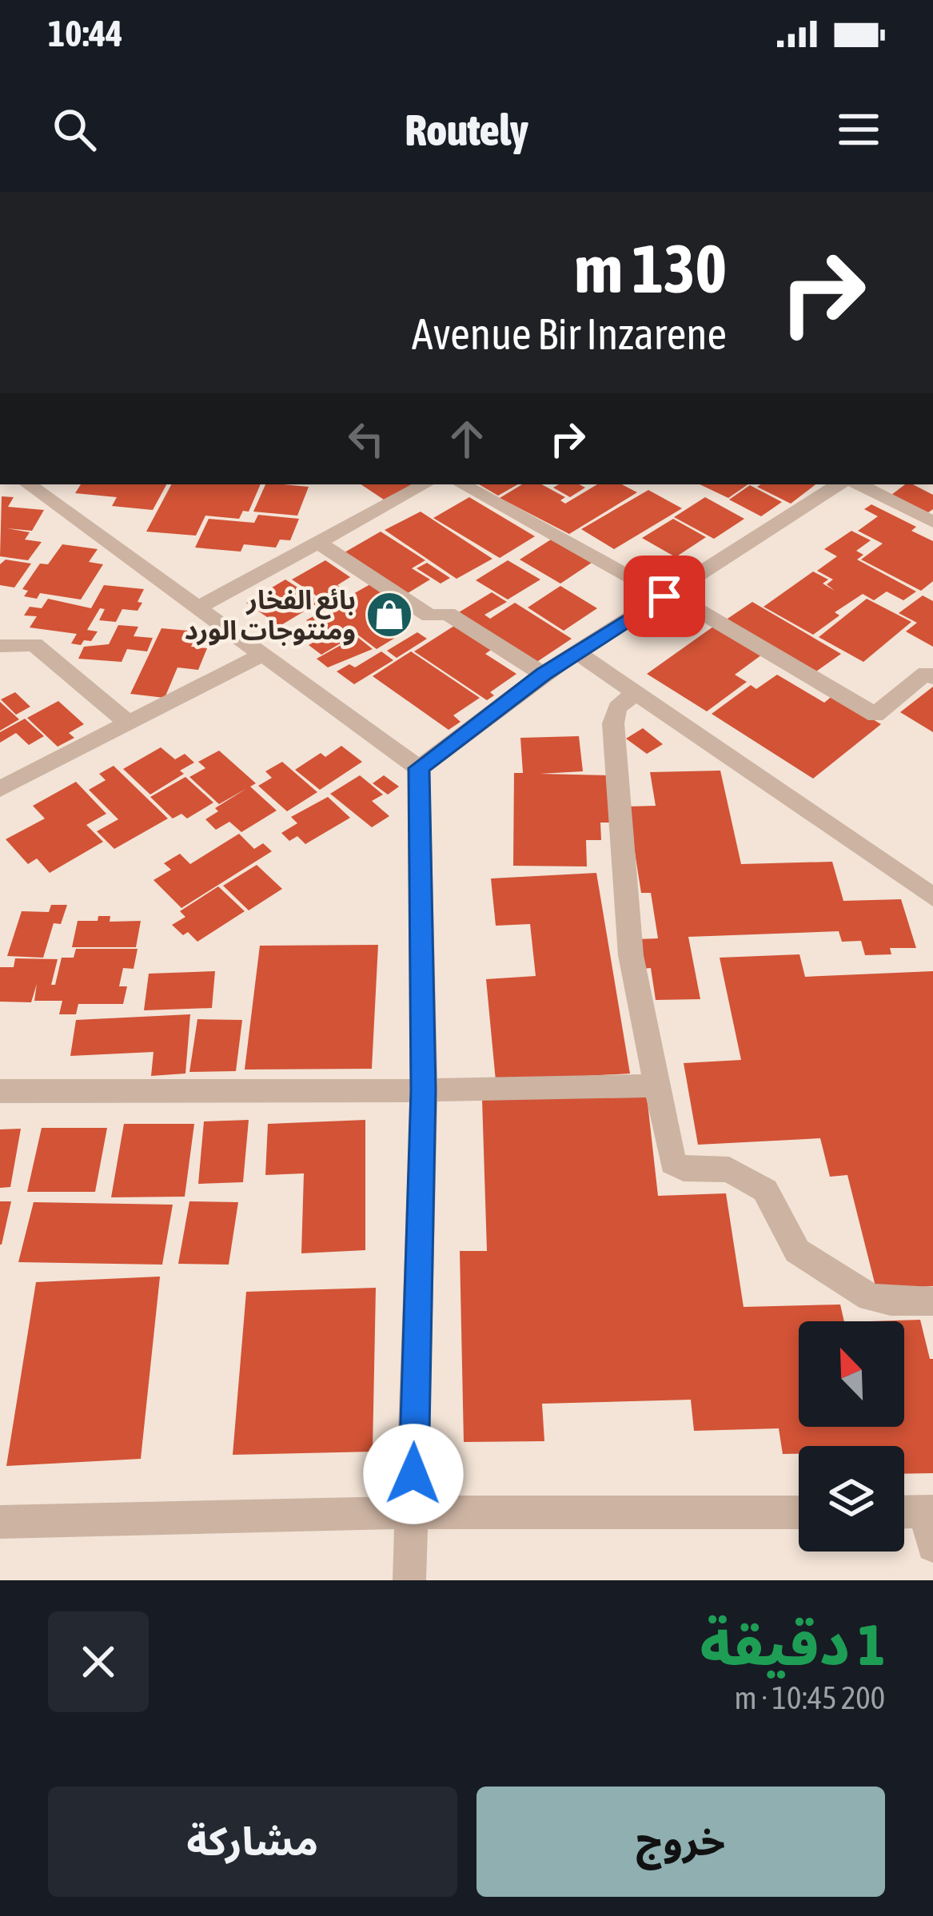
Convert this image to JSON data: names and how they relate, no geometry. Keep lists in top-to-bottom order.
{
  "places": {
    "shop": ["بائع الفخار ومنتوجات الورد"]
  },
  "north": "top left",
  "page": {
    "status": "10:44",
    "header": "Routely",
    "turn": ["130 m", "Avenue Bir Inzarene"],
    "heading": ["1 دقيقة", "200 m · 10:45"],
    "buttons": ["خروج", "مشاركة"]
  }
}
